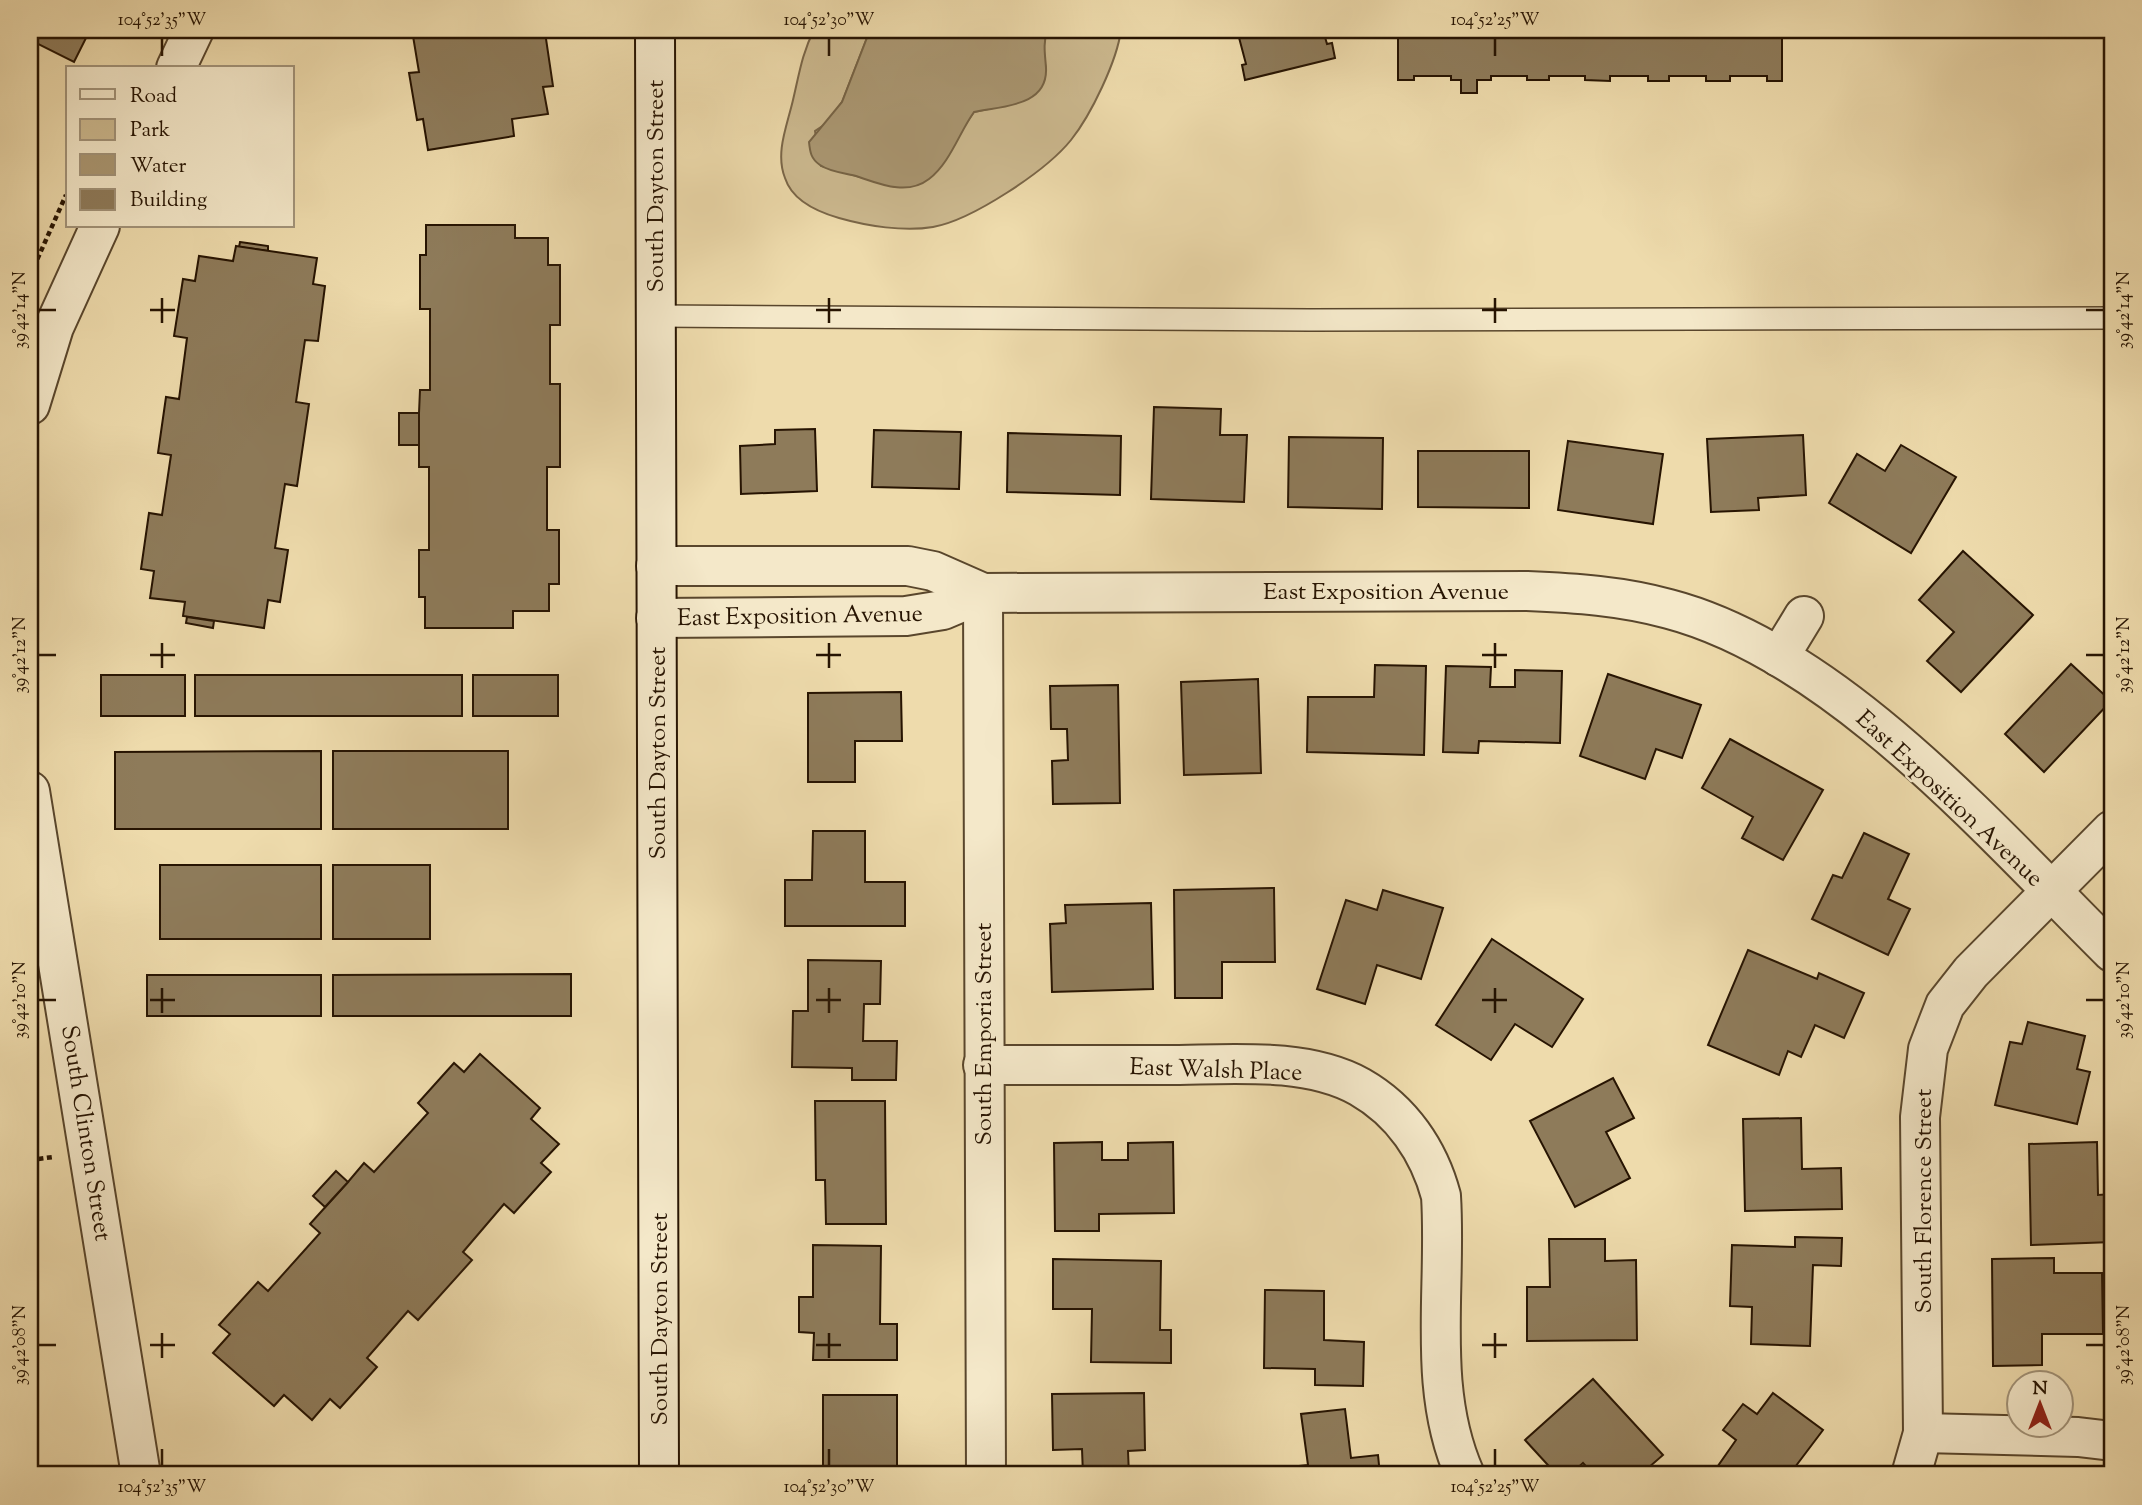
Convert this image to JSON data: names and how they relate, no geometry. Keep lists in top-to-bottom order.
{
  "streets": {
    "street": [
      "South Dayton Street",
      "East Exposition Avenue",
      "South Emporia Street",
      "East Walsh Place",
      "South Clinton Street",
      "South Florence Street"
    ]
  },
  "crossings": [
    ["South Dayton Street", "East Exposition Avenue"],
    ["East Exposition Avenue", "South Emporia Street"],
    ["East Exposition Avenue", "South Florence Street"],
    ["South Emporia Street", "East Walsh Place"]
  ],
  "legend": [
    "Road",
    "Park",
    "Water",
    "Building"
  ],
  "north": "top",
  "coordinates": [
    "104°52'35\"W",
    "104°52'30\"W",
    "104°52'25\"W",
    "39°42'14\"N",
    "39°42'12\"N",
    "39°42'10\"N",
    "39°42'08\"N"
  ]
}
